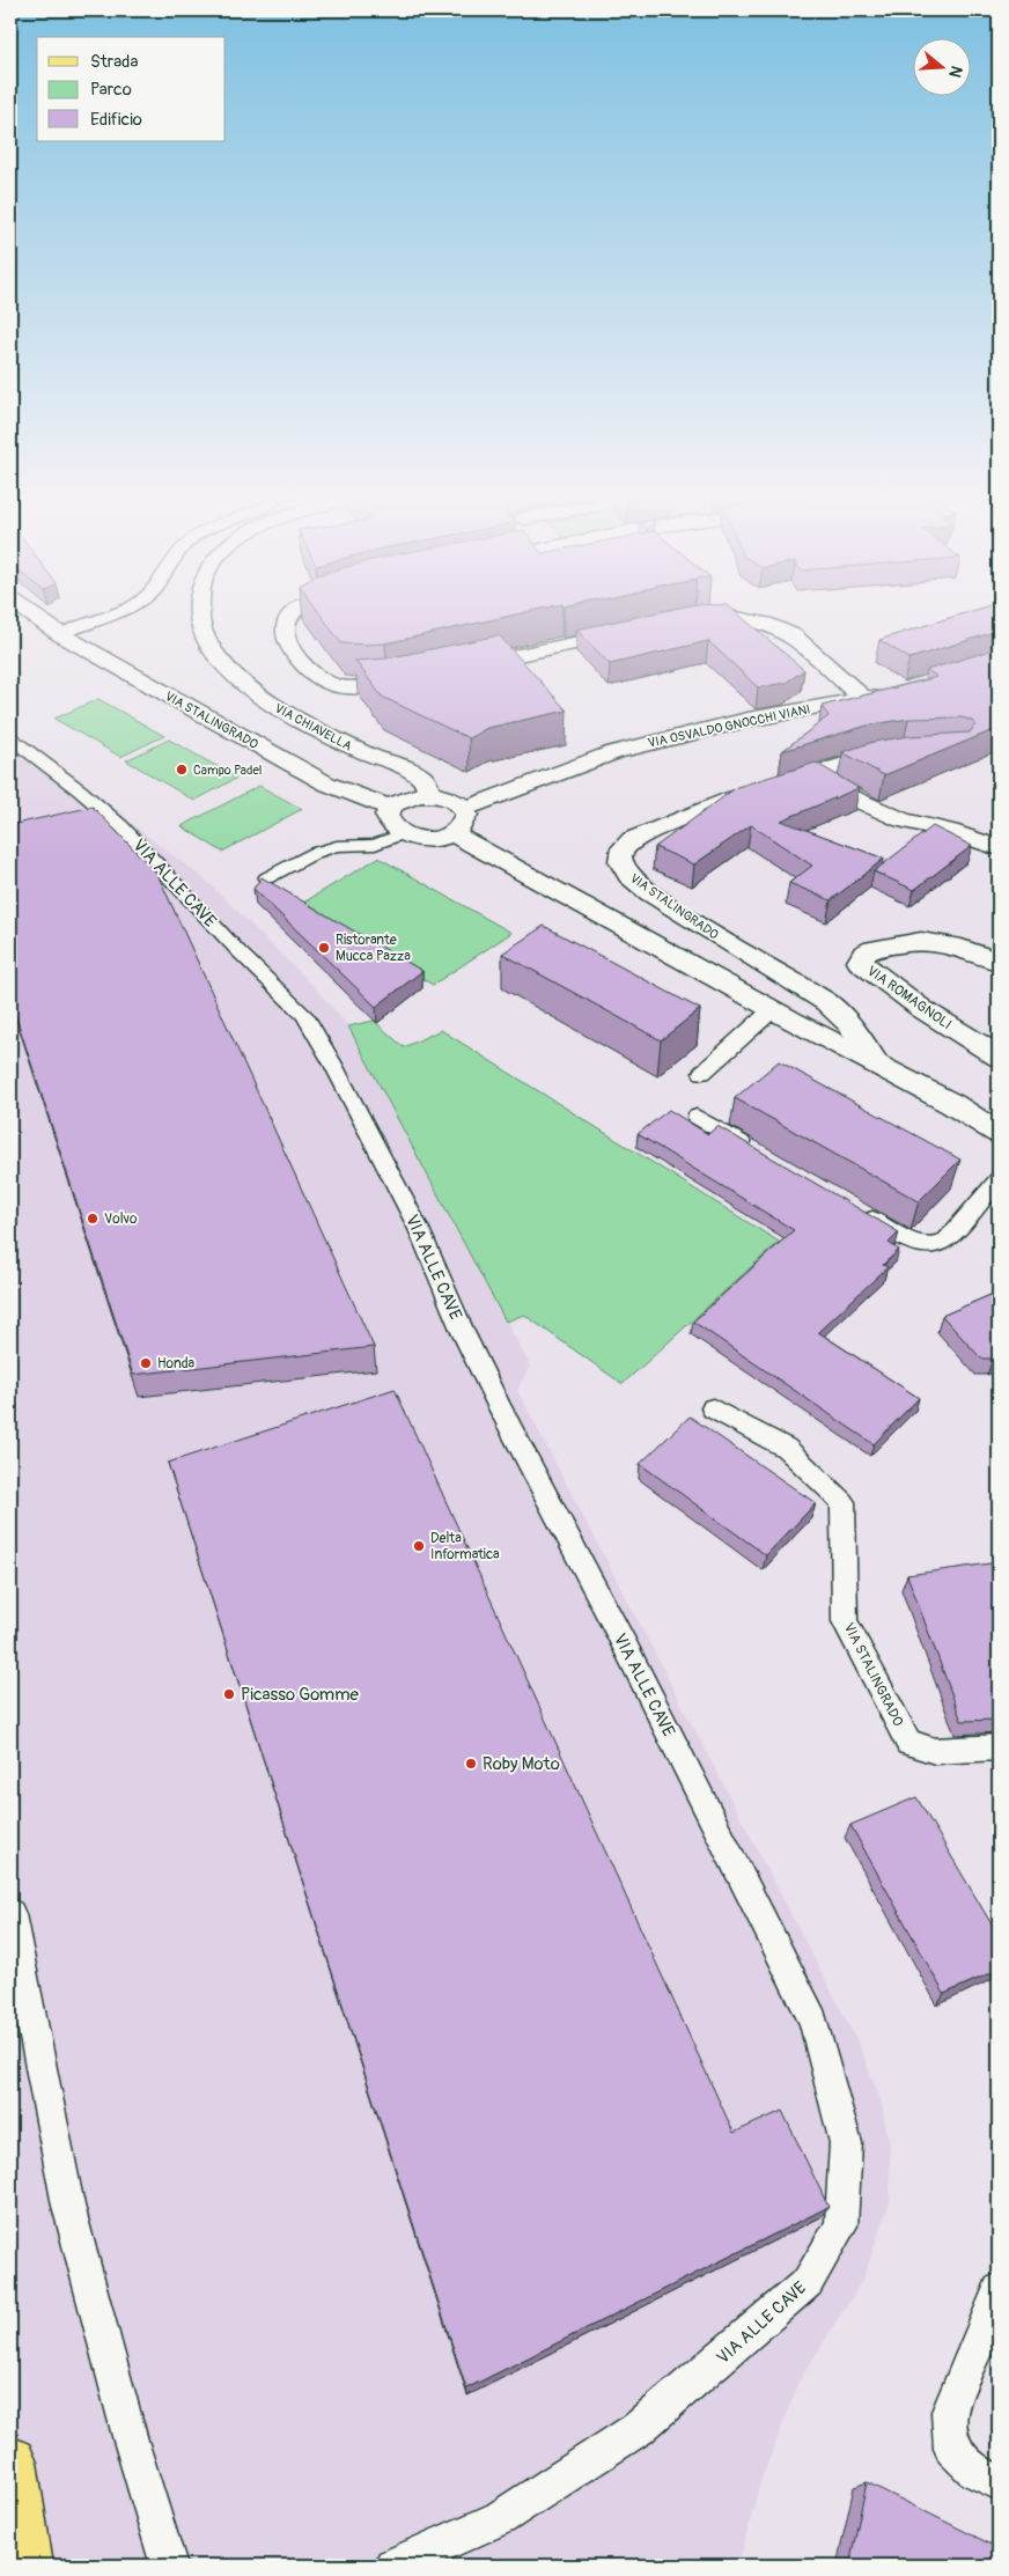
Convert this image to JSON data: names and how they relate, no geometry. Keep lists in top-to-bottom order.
{
  "streets": {
    "street": [
      "VIA STALINGRADO",
      "VIA OSVALDO GNOCCHI VIANI",
      "VIA CHIAVELLA",
      "VIA ROMAGNOLI"
    ],
    "lane": ["VIA ALLE CAVE"]
  },
  "places": [
    "Campo Padel",
    "Ristorante Mucca Pazza",
    "Volvo",
    "Honda",
    "Delta Informatica",
    "Picasso Gomme",
    "Roby Moto"
  ],
  "legend": ["Strada", "Parco", "Edificio"],
  "north": "right"
}
